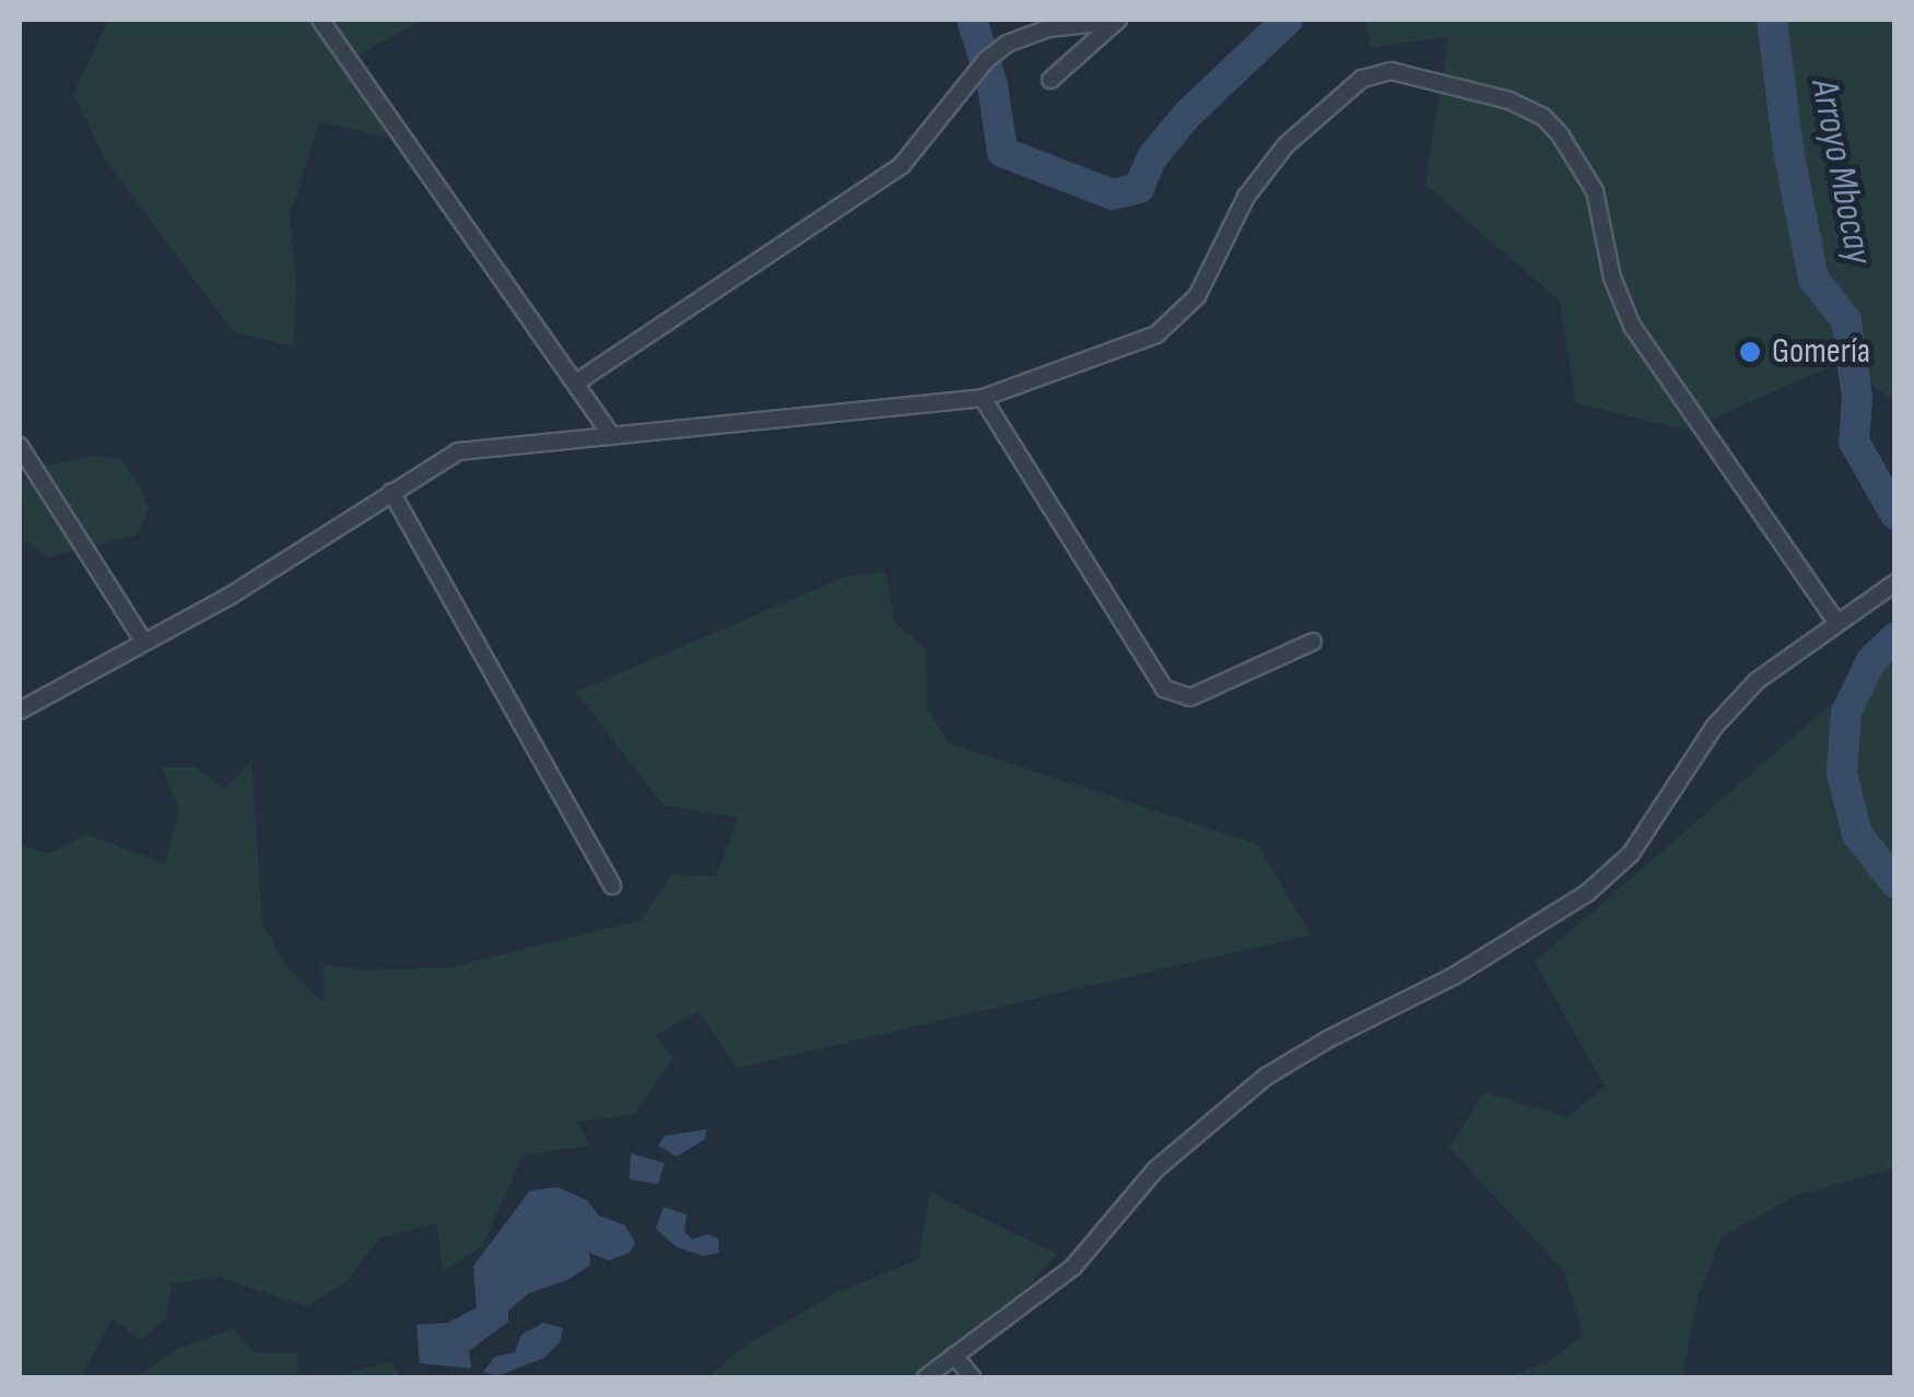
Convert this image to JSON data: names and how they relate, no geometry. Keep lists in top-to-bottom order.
{
  "water": ["Arroyo Mbocay"],
  "places": ["Gomería"]
}
